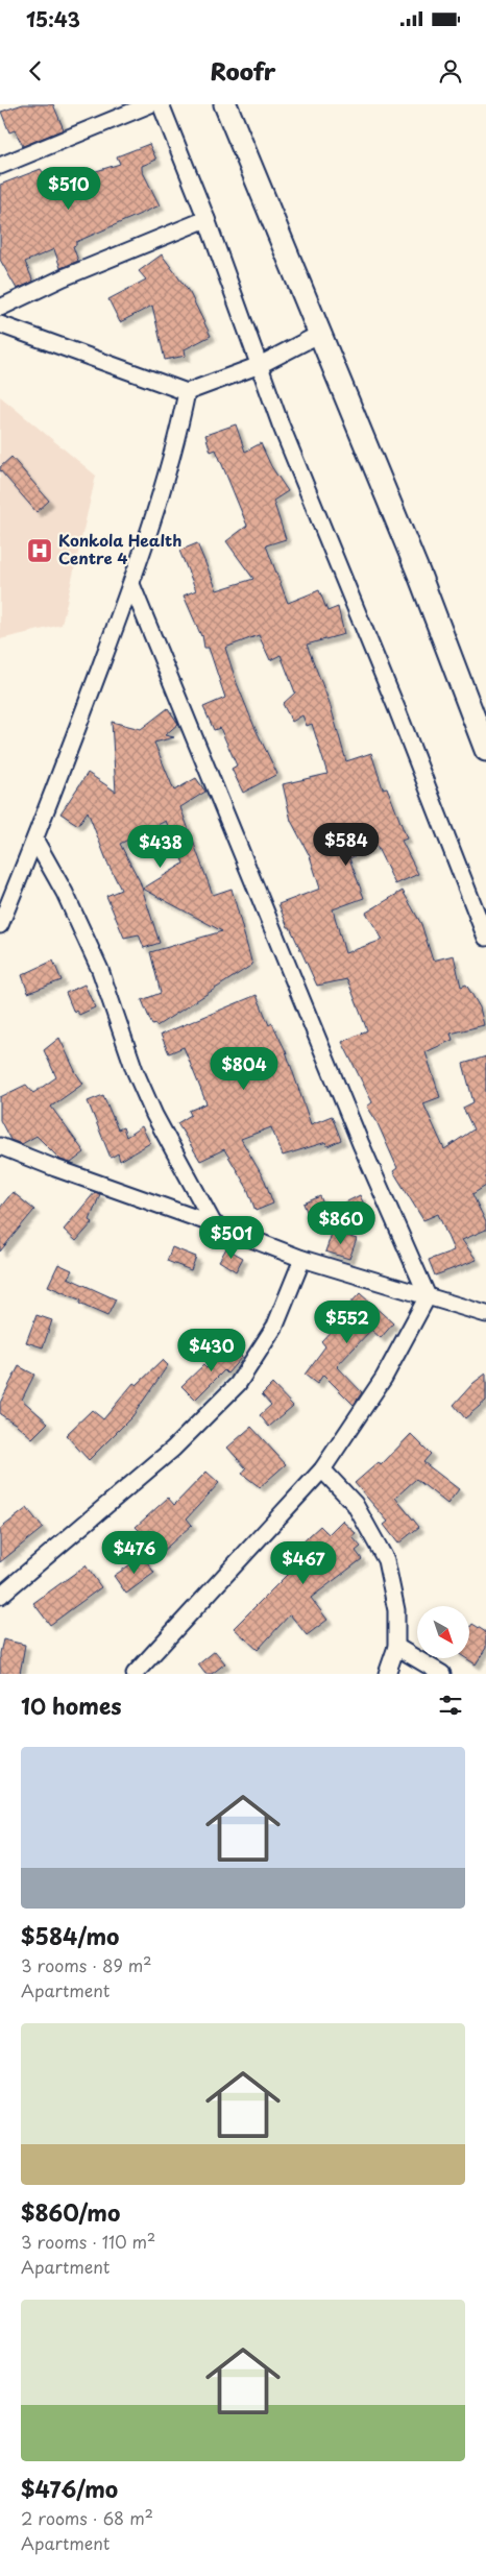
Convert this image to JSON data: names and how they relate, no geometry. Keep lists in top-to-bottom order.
{
  "places": {
    "hospital": ["Konkola Health Centre 4"]
  },
  "north": "bottom right",
  "page": {
    "status": "15:43",
    "header": "Roofr",
    "price": [
      "$510",
      "$584",
      "$438",
      "$804",
      "$860",
      "$501",
      "$552",
      "$430",
      "$476",
      "$467"
    ],
    "heading": "10 homes",
    "list": [
      {
        "name": "$584/mo",
        "note": "3 rooms · 89 m² · Apartment"
      },
      {
        "name": "$860/mo",
        "note": "3 rooms · 110 m² · Apartment"
      },
      {
        "name": "$476/mo",
        "note": "2 rooms · 68 m² · Apartment"
      }
    ]
  }
}
